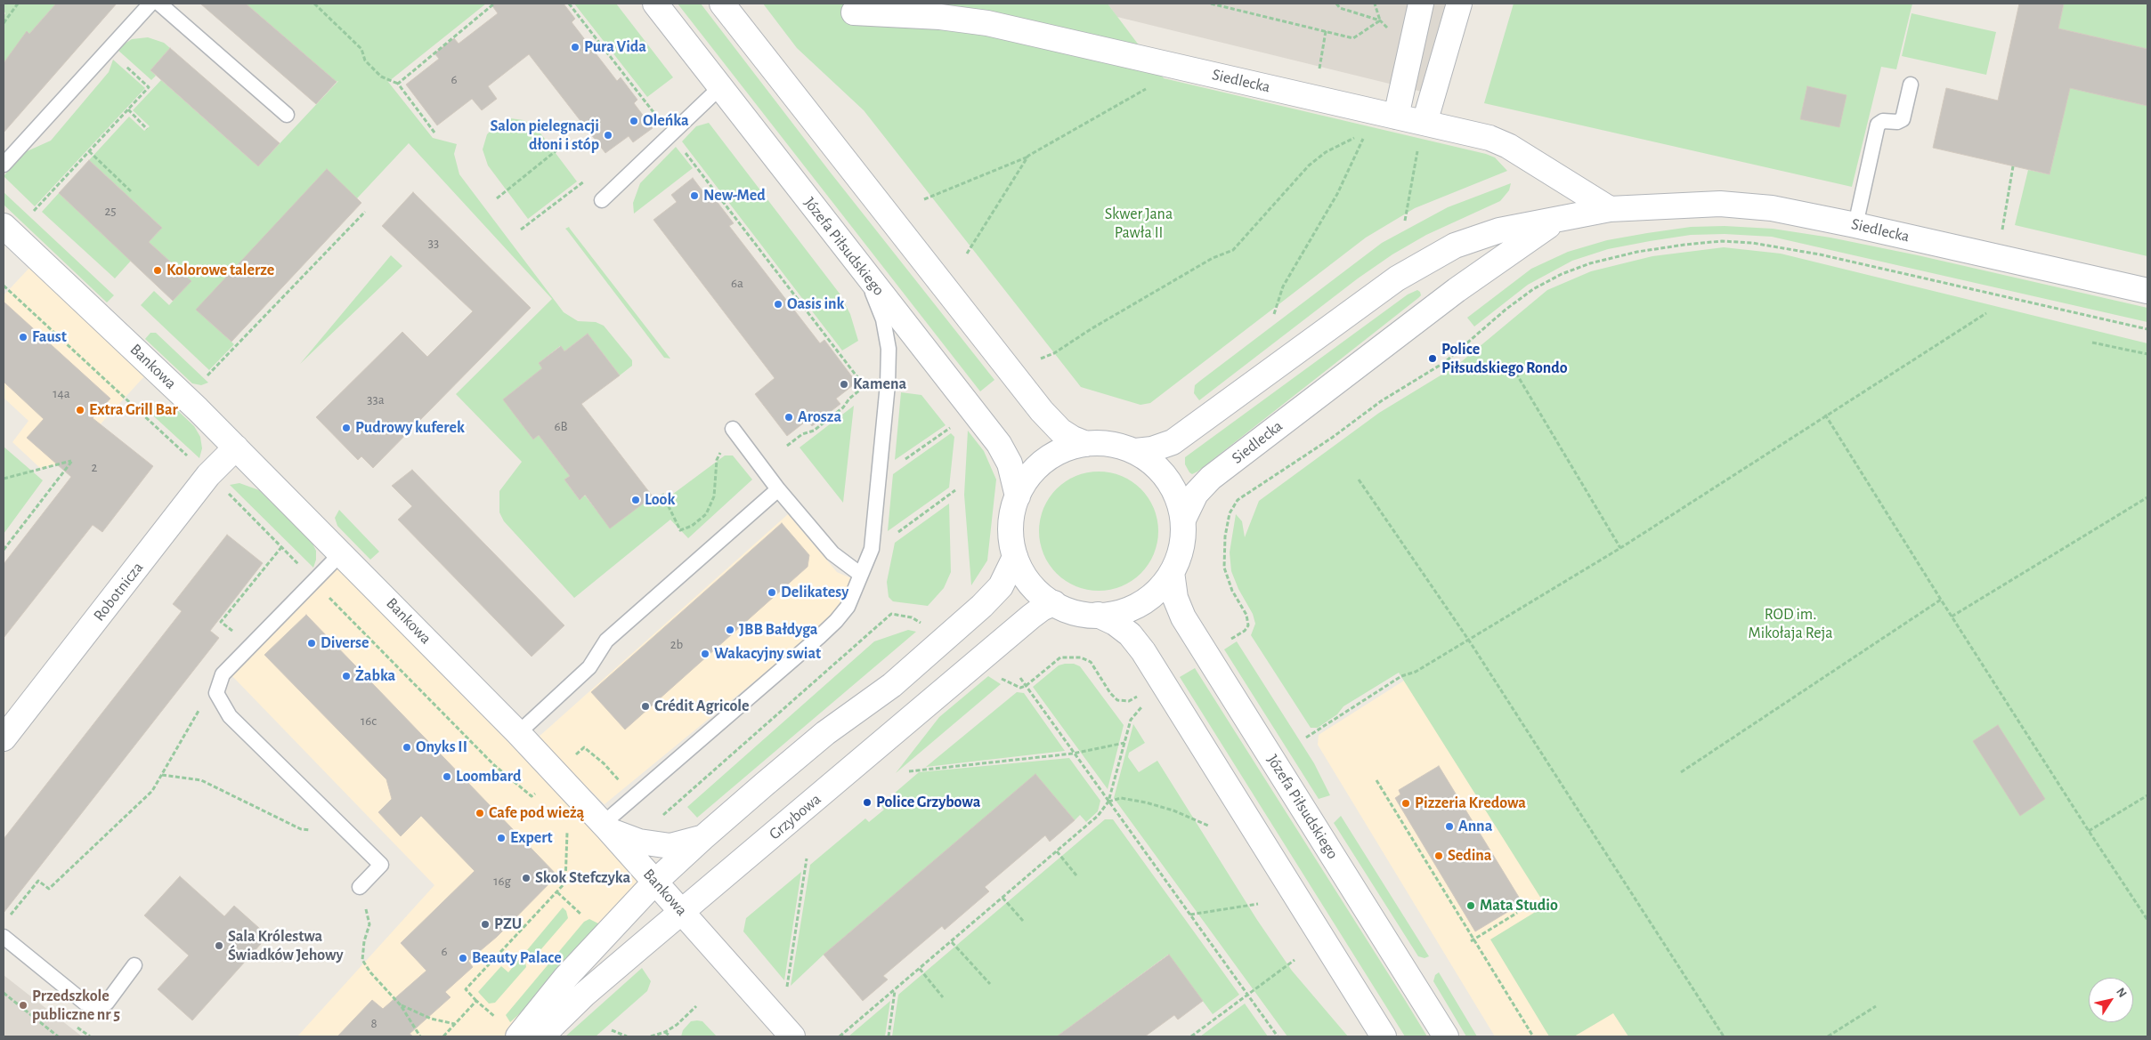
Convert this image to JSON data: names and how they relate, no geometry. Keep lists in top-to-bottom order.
{
  "streets": {
    "street": [
      "Siedlecka",
      "Józefa Piłsudskiego",
      "Bankowa",
      "Robotnicza",
      "Grzybowa"
    ]
  },
  "crossings": [
    ["Bankowa", "Robotnicza"],
    ["Bankowa", "Grzybowa"]
  ],
  "parks": ["Skwer Jana Pawła II", "ROD im. Mikołaja Reja"],
  "places": [
    "Pura Vida",
    "Oleńka",
    "Salon pielegnacji dłoni i stóp",
    "New-Med",
    "Kolorowe talerze",
    "Oasis ink",
    "Faust",
    "Police Piłsudskiego Rondo",
    "Kamena",
    "Extra Grill Bar",
    "Arosza",
    "Pudrowy kuferek",
    "Look",
    "Delikatesy",
    "JBB Bałdyga",
    "Diverse",
    "Wakacyjny swiat",
    "Żabka",
    "Crédit Agricole",
    "Onyks II",
    "Loombard",
    "Police Grzybowa",
    "Pizzeria Kredowa",
    "Cafe pod wieżą",
    "Anna",
    "Expert",
    "Sedina",
    "Skok Stefczyka",
    "Mata Studio",
    "PZU",
    "Sala Królestwa Świadków Jehowy",
    "Beauty Palace",
    "Przedszkole publiczne nr 5"
  ],
  "house_numbers": [
    "6",
    "25",
    "33",
    "6a",
    "14a",
    "33a",
    "6B",
    "2",
    "2b",
    "16c",
    "16g",
    "6",
    "8"
  ],
  "north": "top right"
}
